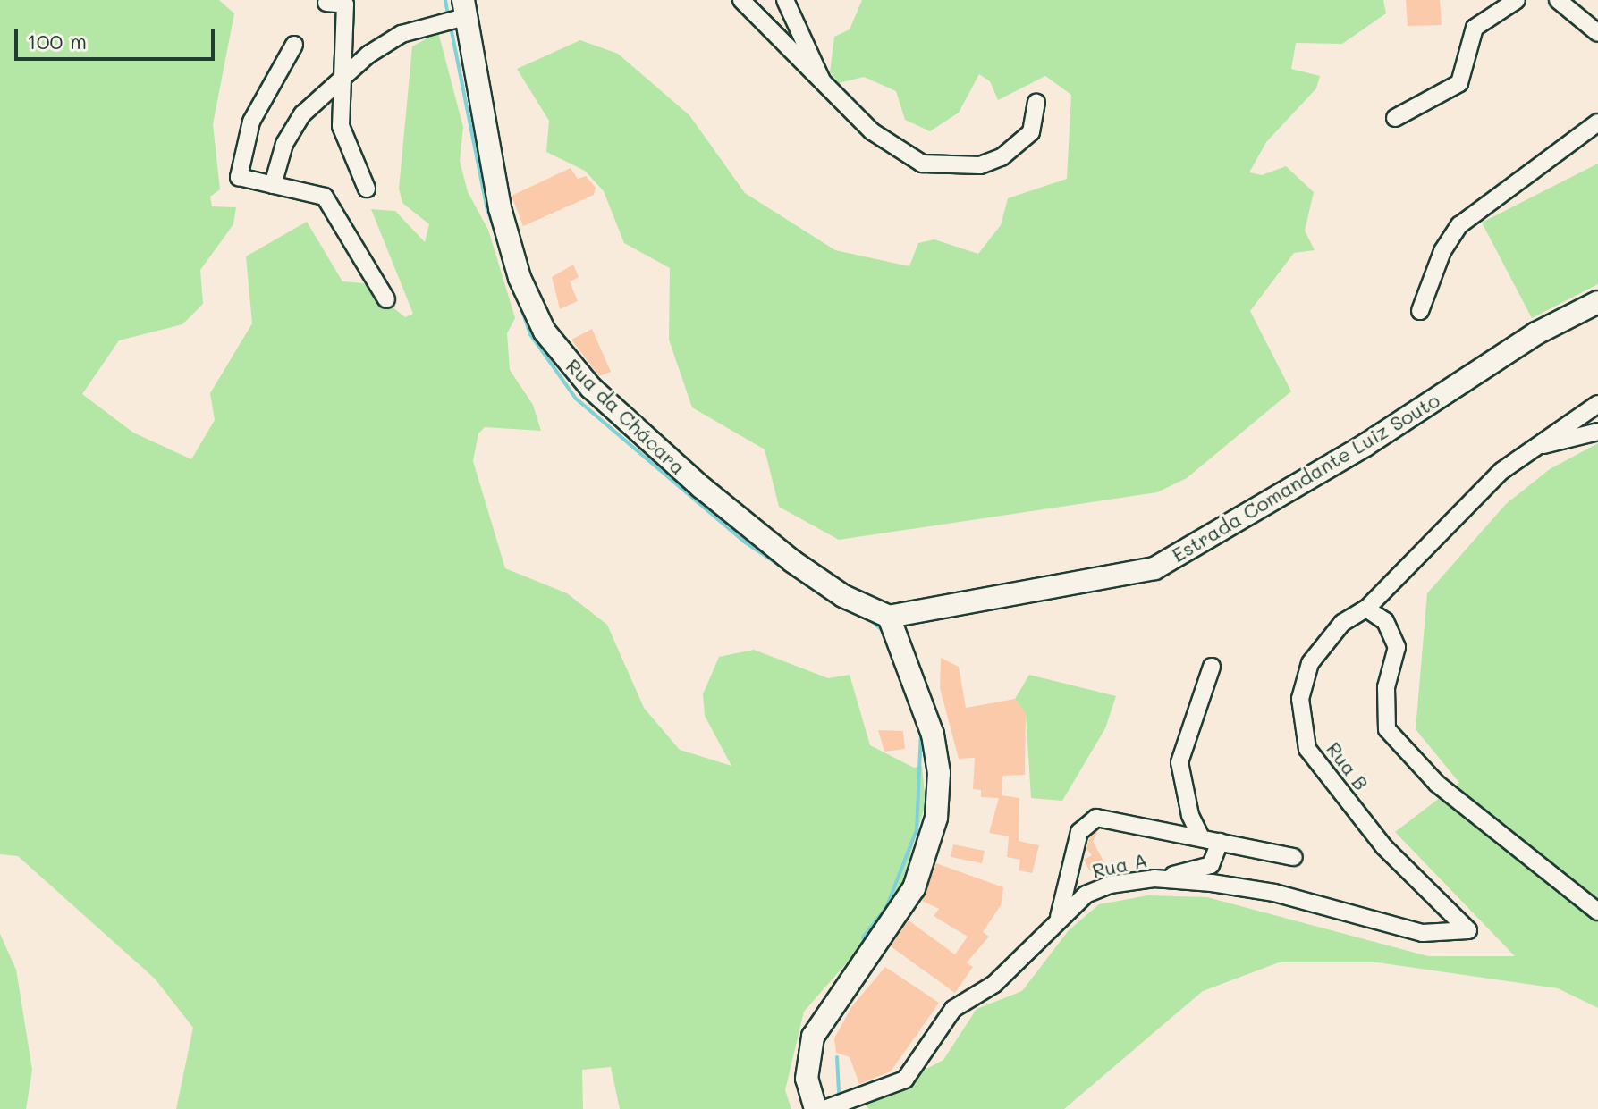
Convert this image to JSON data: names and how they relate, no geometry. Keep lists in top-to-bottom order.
{
  "streets": {
    "street": [
      "Rua da Chácara",
      "Estrada Comandante Luiz Souto",
      "Rua B",
      "Rua A"
    ]
  },
  "crossings": [
    ["Rua da Chácara", "Estrada Comandante Luiz Souto"],
    ["Rua B", "Rua A"]
  ],
  "scale_bar": "100 m"
}
